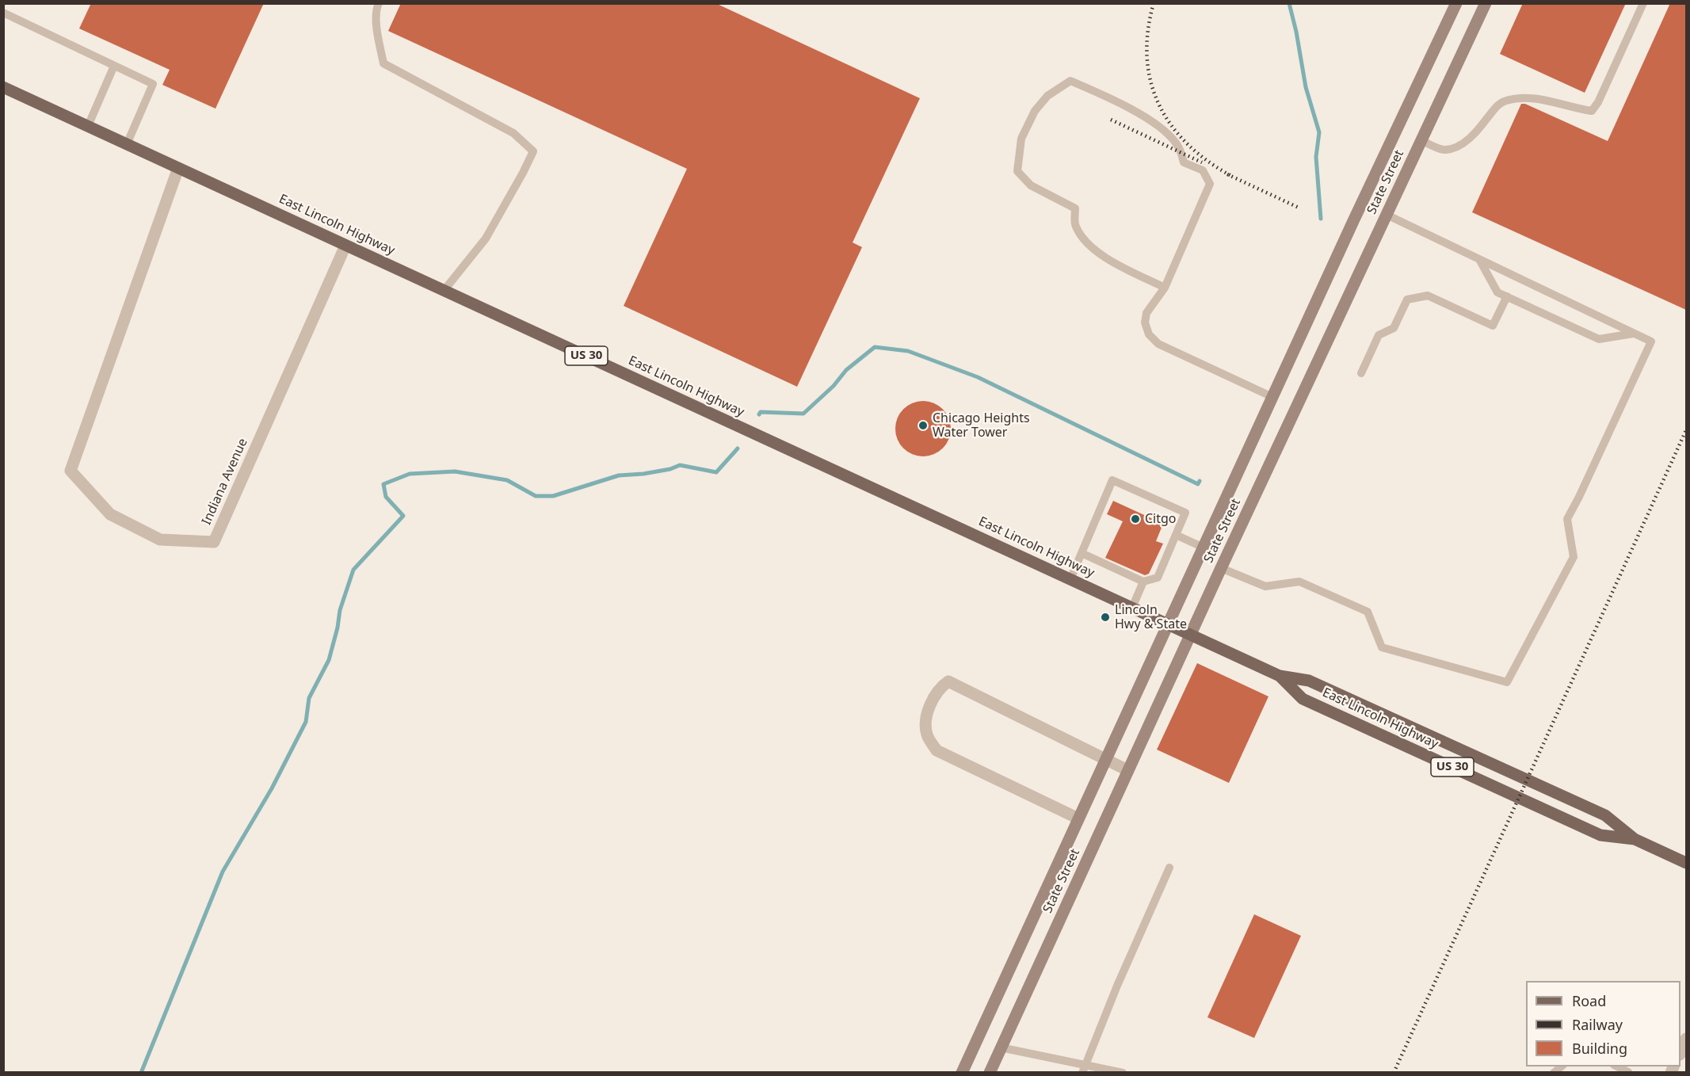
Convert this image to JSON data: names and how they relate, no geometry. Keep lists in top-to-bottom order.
{
  "streets": {
    "main road": ["East Lincoln Highway", "US 30"],
    "street": ["State Street", "Indiana Avenue"]
  },
  "crossings": [
    ["State Street", "East Lincoln Highway"],
    ["East Lincoln Highway", "Indiana Avenue"]
  ],
  "places": ["Chicago Heights Water Tower", "Citgo", "Lincoln Hwy & State"],
  "legend": ["Road", "Railway", "Building"]
}
